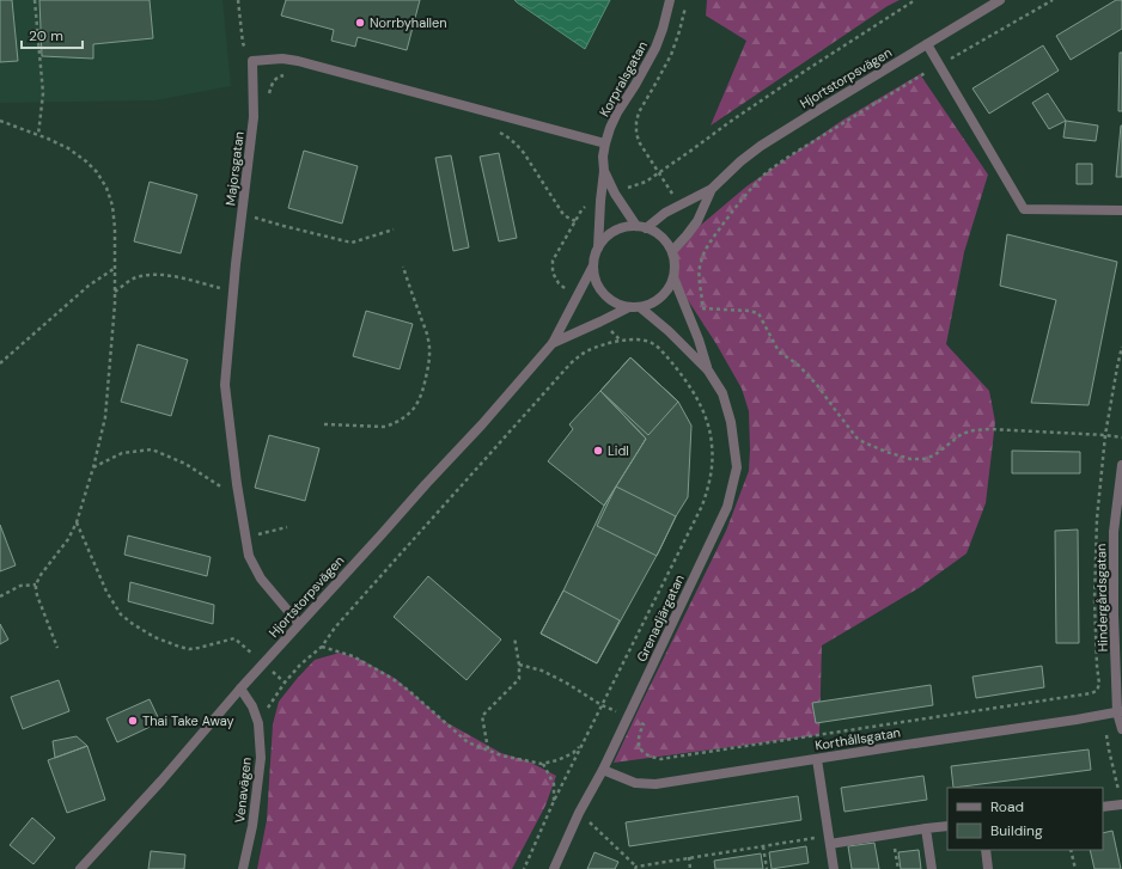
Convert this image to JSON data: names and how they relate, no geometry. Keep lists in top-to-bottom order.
{
  "streets": {
    "street": [
      "Hjortstorpsvägen",
      "Korpralsgatan",
      "Majorsgatan",
      "Hindergårdsgatan",
      "Grenadjärgatan",
      "Korthållsgatan",
      "Venavägen"
    ]
  },
  "crossings": [
    ["Hjortstorpsvägen", "Korpralsgatan"],
    ["Hjortstorpsvägen", "Majorsgatan"],
    ["Hjortstorpsvägen", "Grenadjärgatan"],
    ["Hjortstorpsvägen", "Venavägen"],
    ["Korpralsgatan", "Grenadjärgatan"],
    ["Hindergårdsgatan", "Korthållsgatan"],
    ["Grenadjärgatan", "Korthållsgatan"]
  ],
  "places": ["Norrbyhallen", "Lidl", "Thai Take Away"],
  "legend": ["Road", "Building"],
  "scale_bar": "20 m"
}
